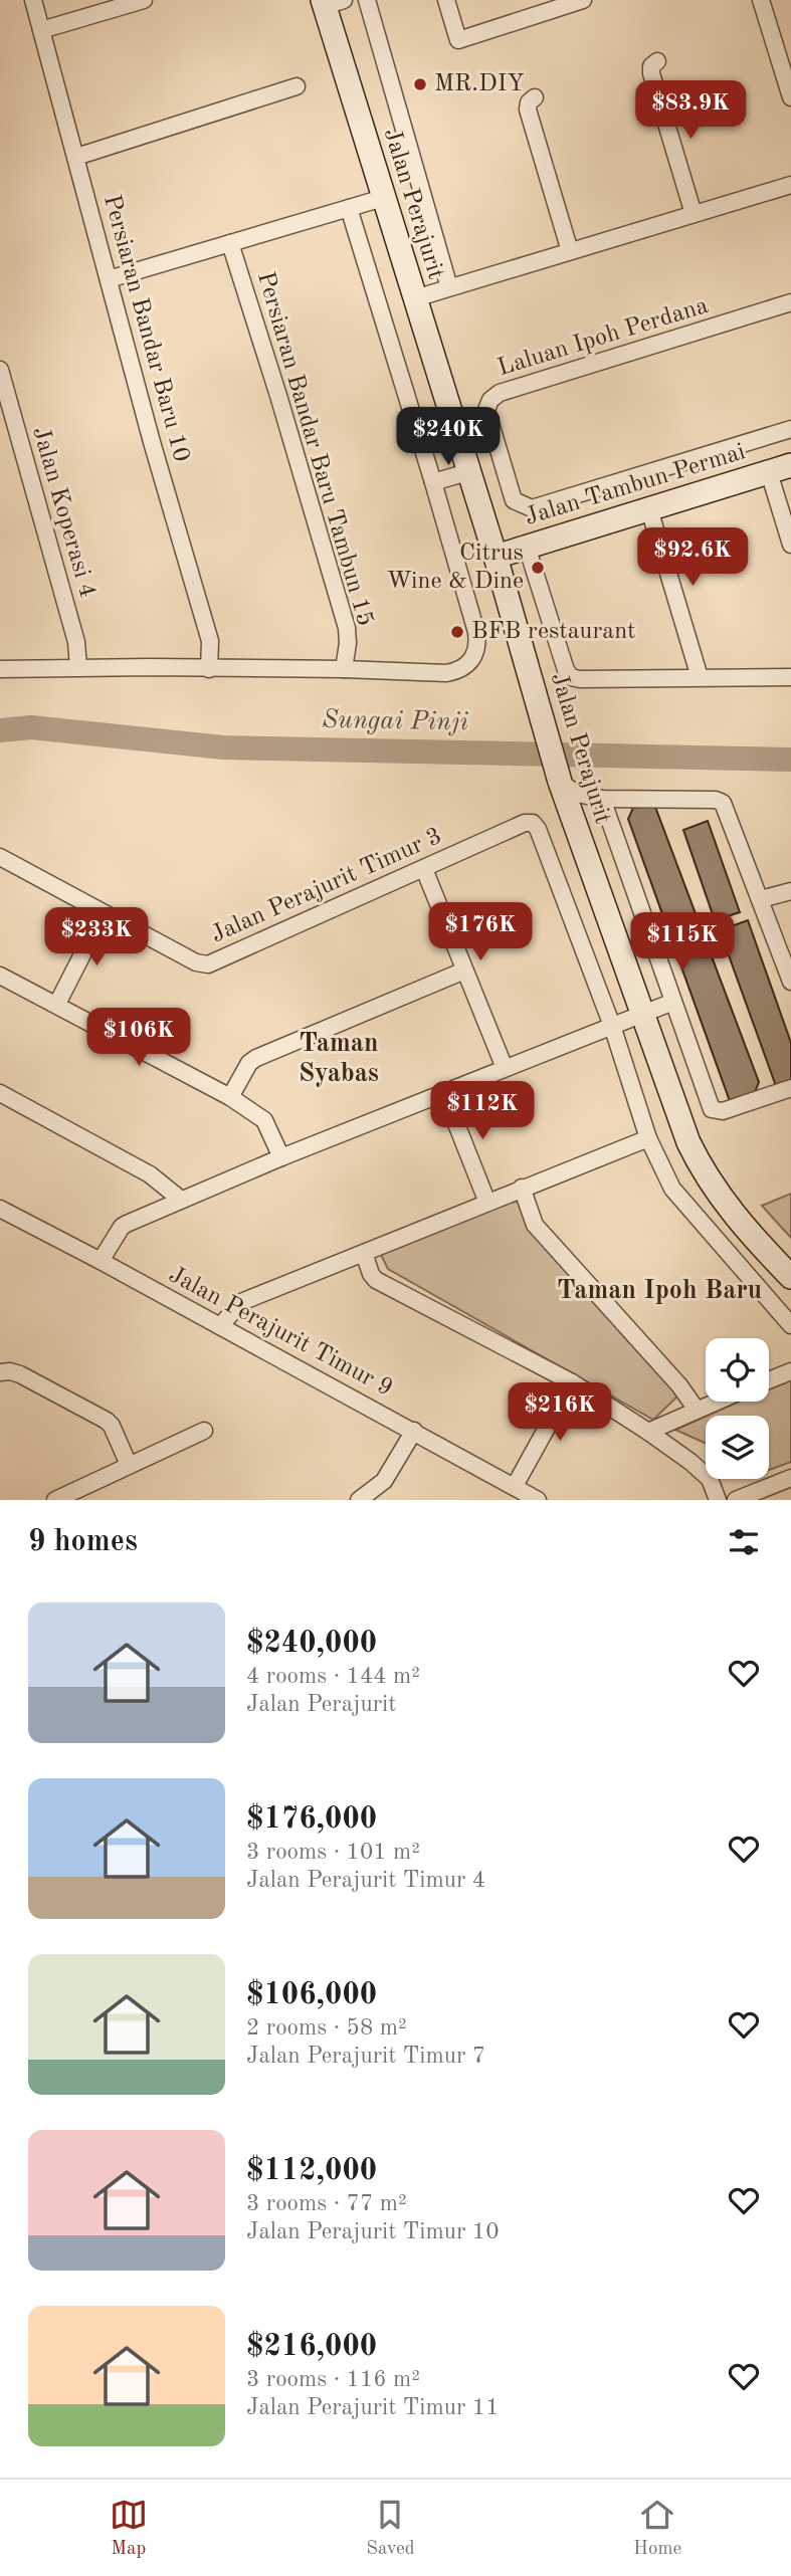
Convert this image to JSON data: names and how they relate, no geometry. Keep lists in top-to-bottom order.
{
  "streets": {
    "street": [
      "Jalan Perajurit",
      "Persiaran Bandar Baru 10",
      "Laluan Ipoh Perdana",
      "Persiaran Bandar Baru Tambun 15",
      "Jalan Tambun Permai",
      "Jalan Koperasi 4",
      "Jalan Perajurit Timur 3",
      "Jalan Perajurit Timur 9"
    ]
  },
  "crossings": [
    ["Jalan Perajurit", "Jalan Tambun Permai"]
  ],
  "districts": ["Taman Syabas", "Taman Ipoh Baru"],
  "water": ["Sungai Pinji"],
  "places": ["MR.DIY", "Citrus Wine & Dine", "BFB restaurant"],
  "page": {
    "price": [
      "$83.9K",
      "$240K",
      "$92.6K",
      "$176K",
      "$233K",
      "$115K",
      "$106K",
      "$112K",
      "$216K"
    ],
    "heading": "9 homes",
    "list": [
      {
        "name": "$240,000",
        "note": "4 rooms · 144 m² · Jalan Perajurit"
      },
      {
        "name": "$176,000",
        "note": "3 rooms · 101 m² · Jalan Perajurit Timur 4"
      },
      {
        "name": "$106,000",
        "note": "2 rooms · 58 m² · Jalan Perajurit Timur 7"
      },
      {
        "name": "$112,000",
        "note": "3 rooms · 77 m² · Jalan Perajurit Timur 10"
      },
      {
        "name": "$216,000",
        "note": "3 rooms · 116 m² · Jalan Perajurit Timur 11"
      }
    ],
    "tabs": ["Map", "Saved", "Home"]
  }
}
